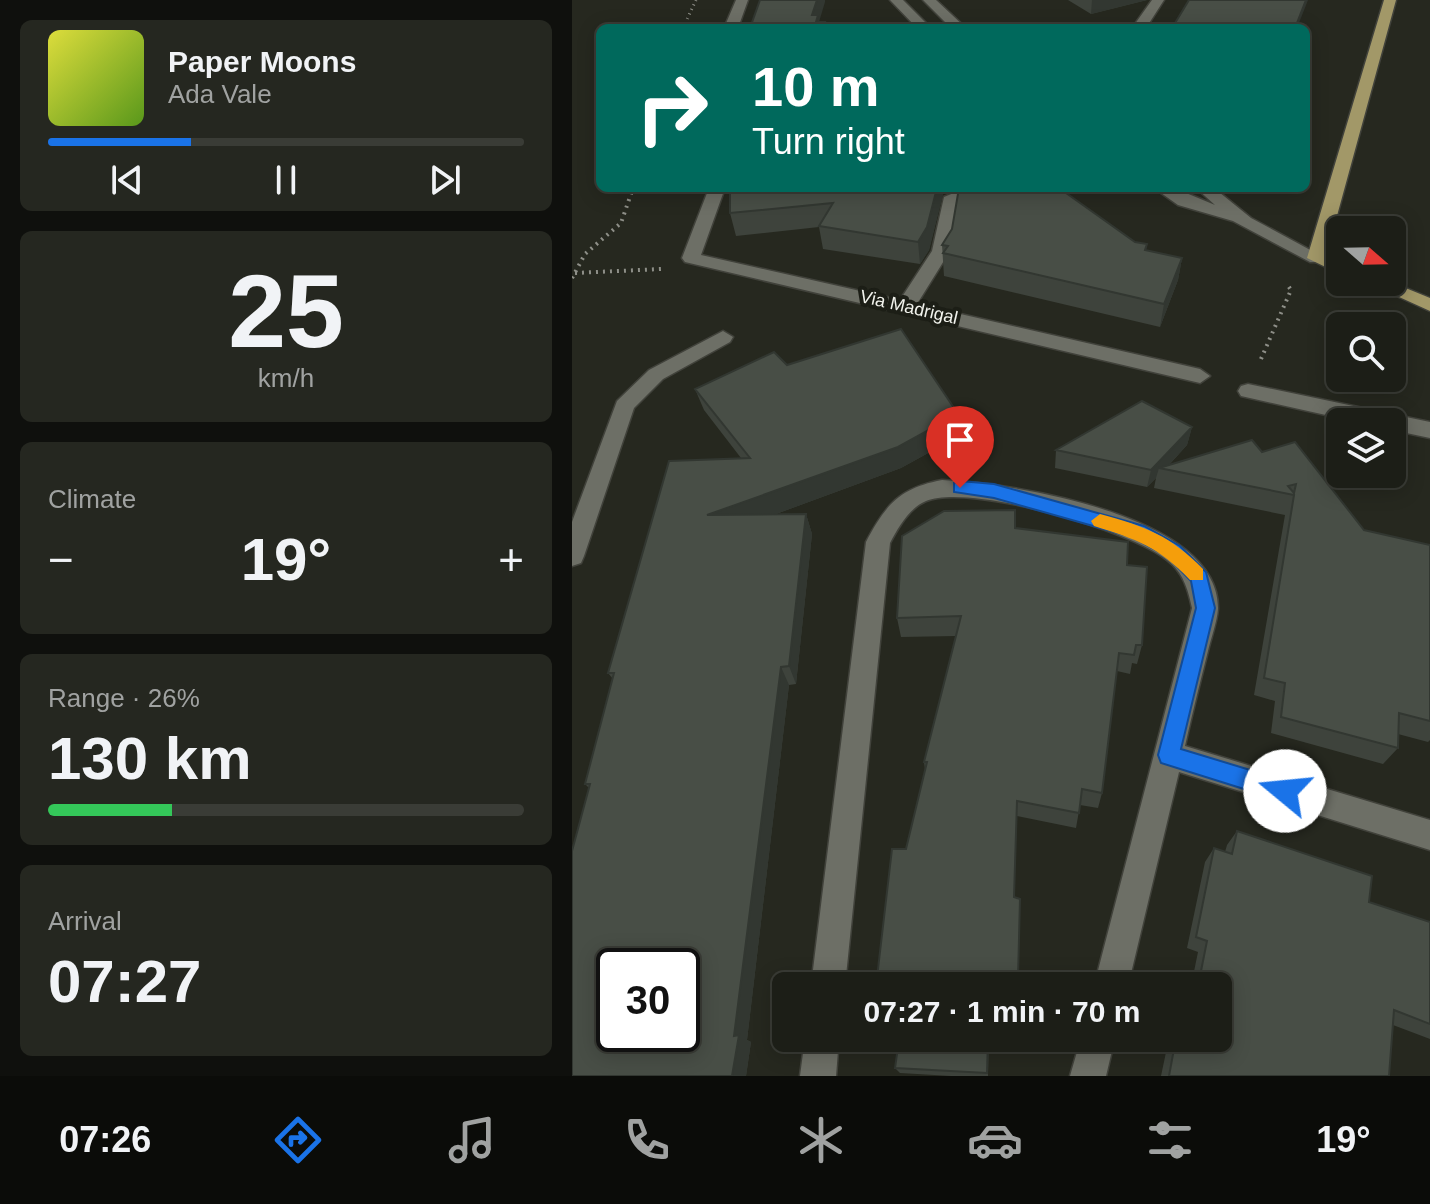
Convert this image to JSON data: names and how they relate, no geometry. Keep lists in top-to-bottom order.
{
  "streets": {
    "street": ["Via Madrigal"]
  },
  "north": "right",
  "page": {
    "turn": ["10 m", "Turn right"],
    "song": ["Paper Moons", "Ada Vale"],
    "tile": [
      ["25", "km/h"],
      "Climate",
      ["Range · 26%", "130 km"],
      ["Arrival", "07:27"]
    ],
    "heat": ["−", "19°", "+"],
    "limit": "30",
    "trip": "07:27 · 1 min · 70 m",
    "tabs": ["07:26", "19°"]
  }
}
